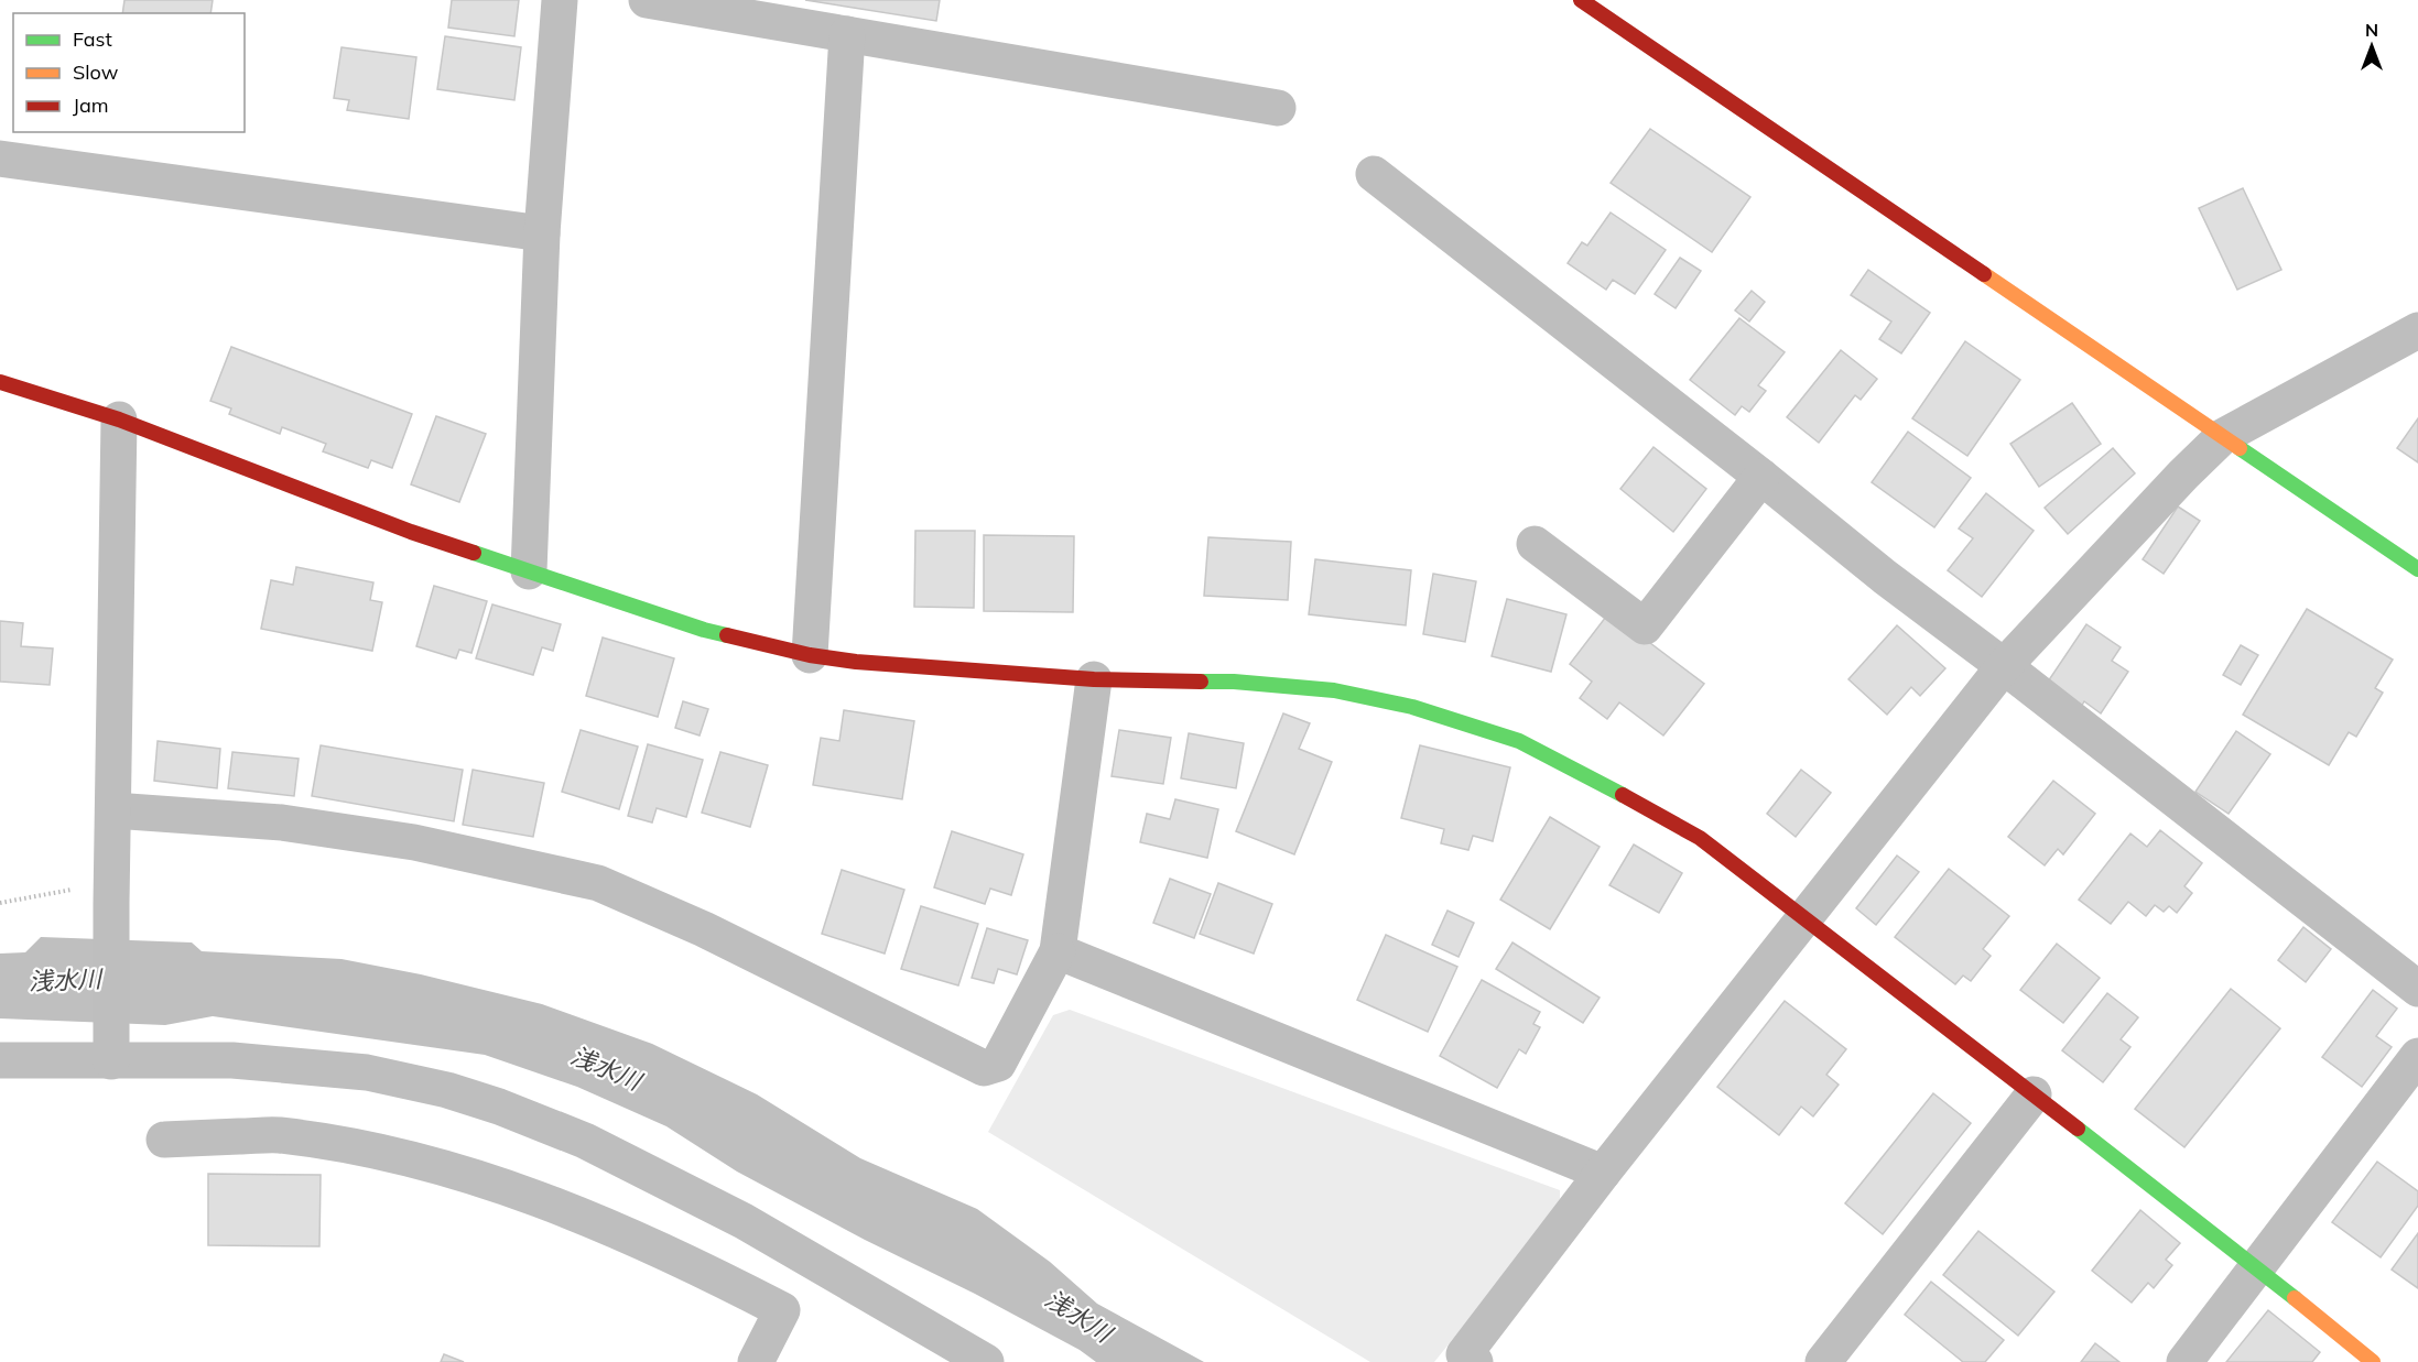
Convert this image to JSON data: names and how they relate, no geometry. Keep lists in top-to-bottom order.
{
  "water": ["浅水川"],
  "legend": ["Fast", "Slow", "Jam"],
  "north": "top"
}
